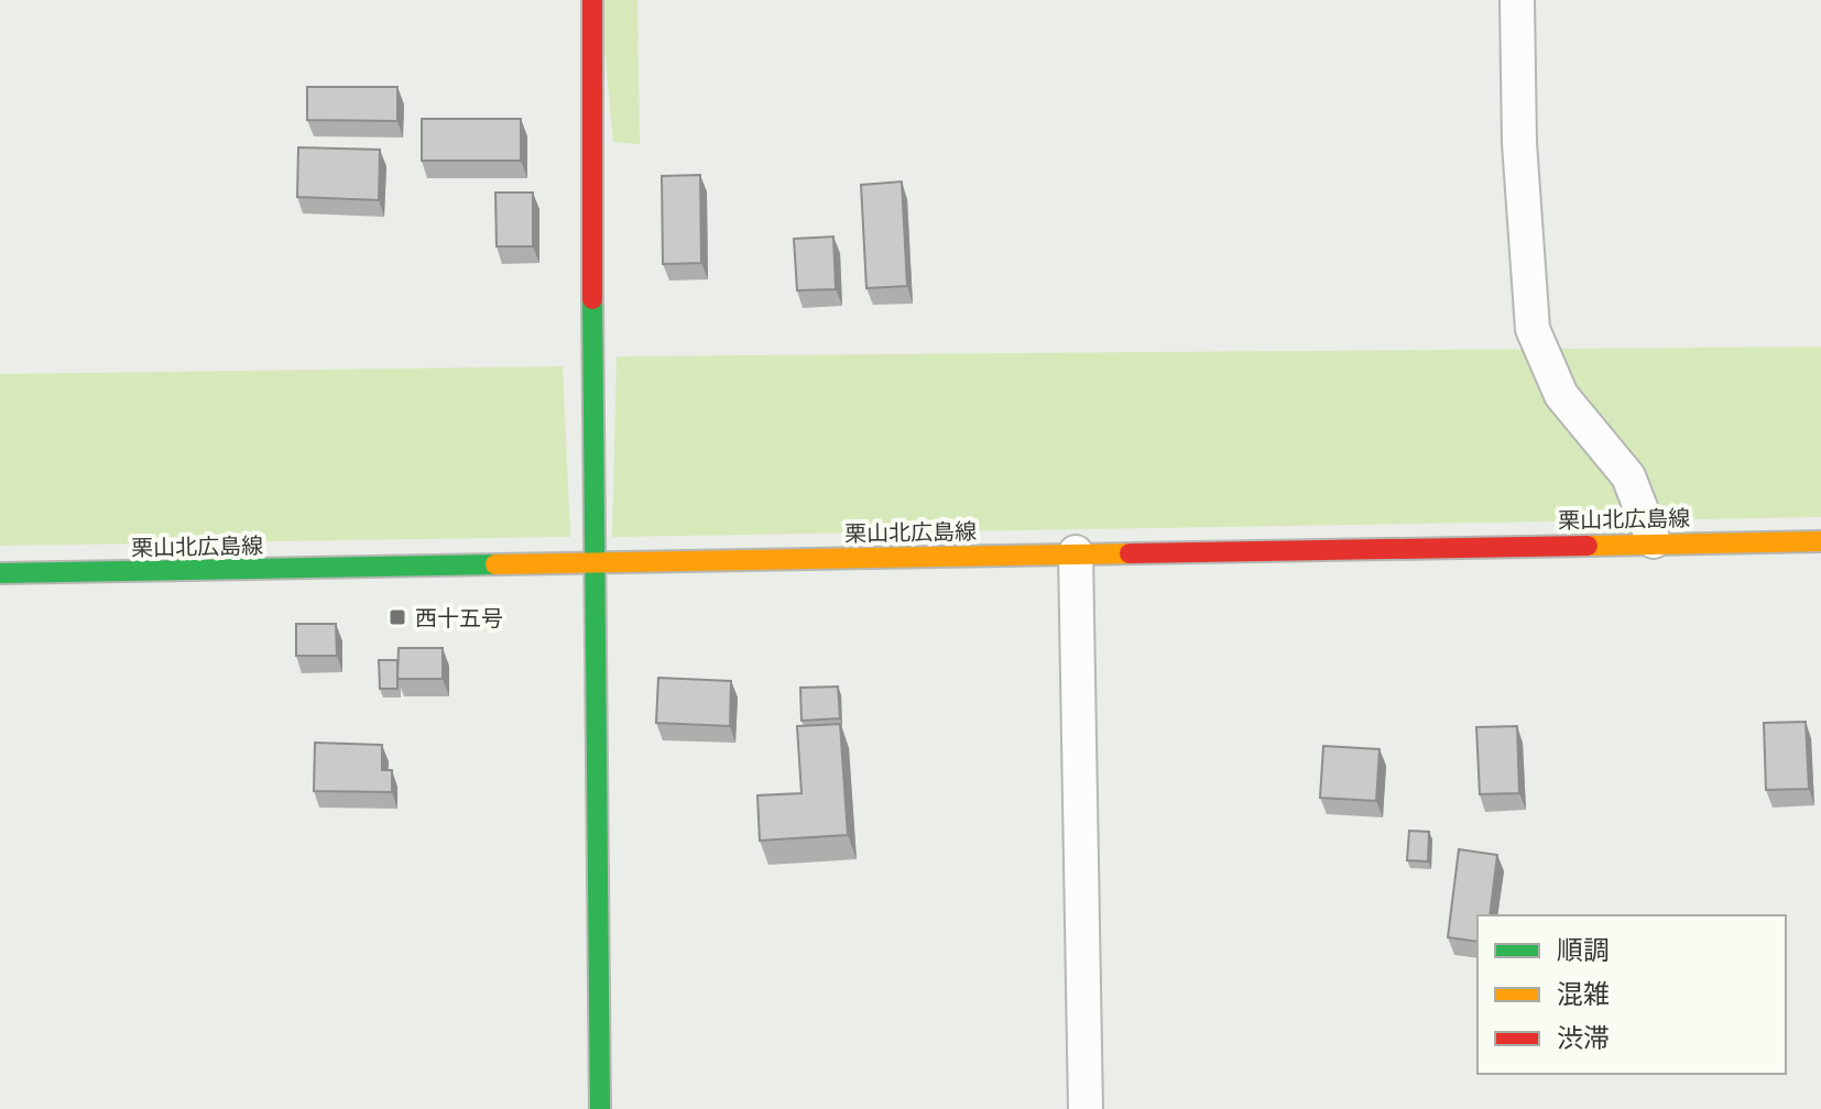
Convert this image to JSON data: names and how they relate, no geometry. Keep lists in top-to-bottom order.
{
  "streets": {
    "main road": ["栗山北広島線"]
  },
  "places": {
    "transit": ["西十五号"]
  },
  "legend": ["順調", "混雑", "渋滞"]
}
